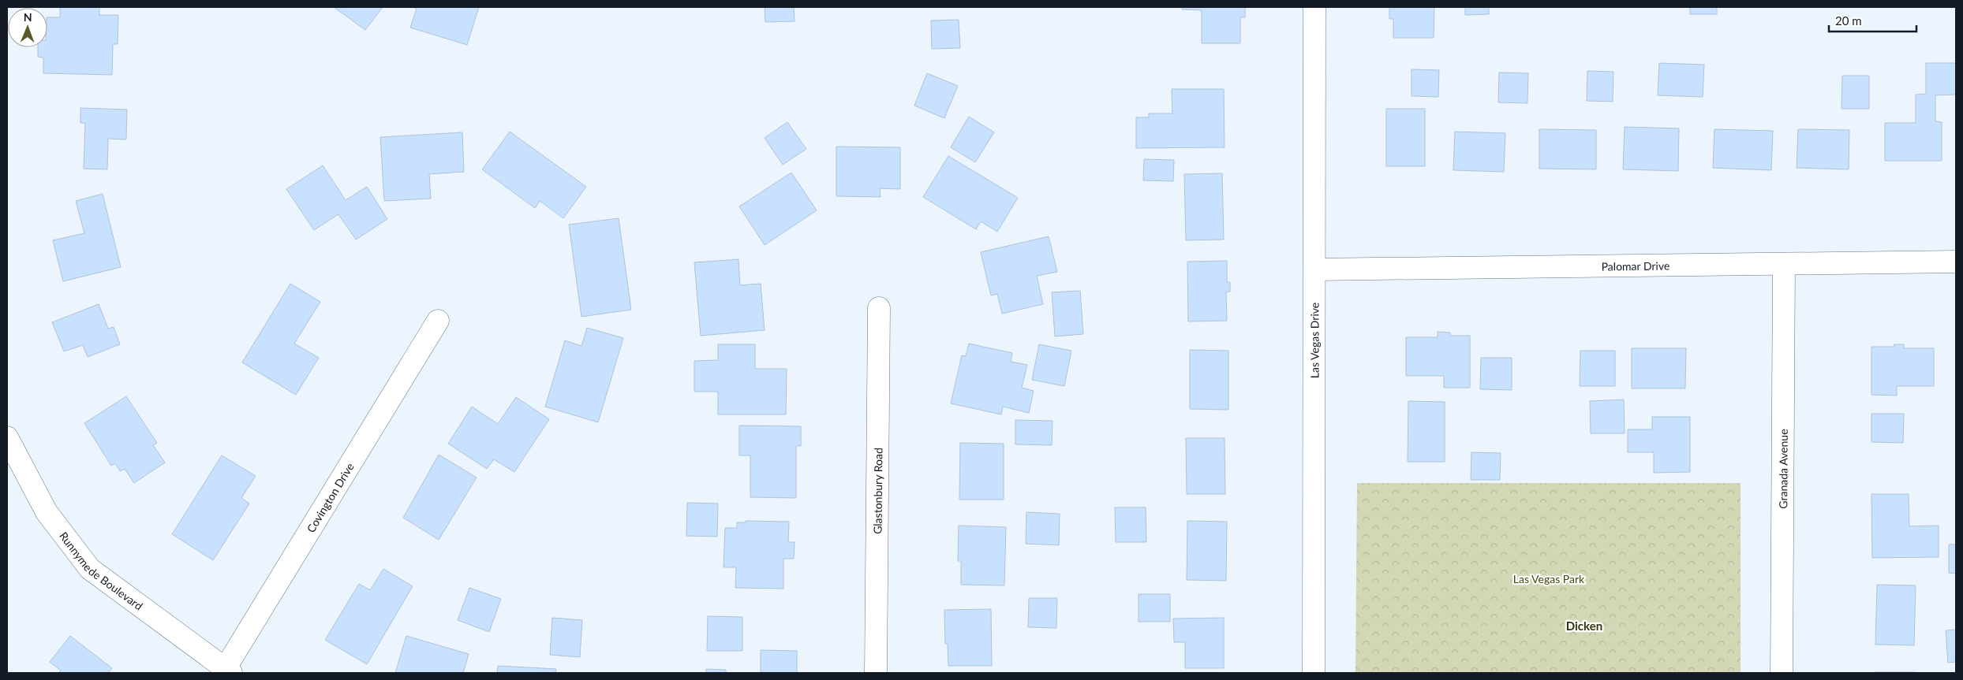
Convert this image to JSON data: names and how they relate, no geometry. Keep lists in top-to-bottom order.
{
  "streets": {
    "street": [
      "Palomar Drive",
      "Las Vegas Drive",
      "Granada Avenue",
      "Glastonbury Road",
      "Covington Drive",
      "Runnymede Boulevard"
    ]
  },
  "crossings": [
    ["Palomar Drive", "Las Vegas Drive"],
    ["Palomar Drive", "Granada Avenue"],
    ["Covington Drive", "Runnymede Boulevard"]
  ],
  "districts": ["Dicken"],
  "parks": ["Las Vegas Park"],
  "scale_bar": "20 m",
  "north": "top"
}
